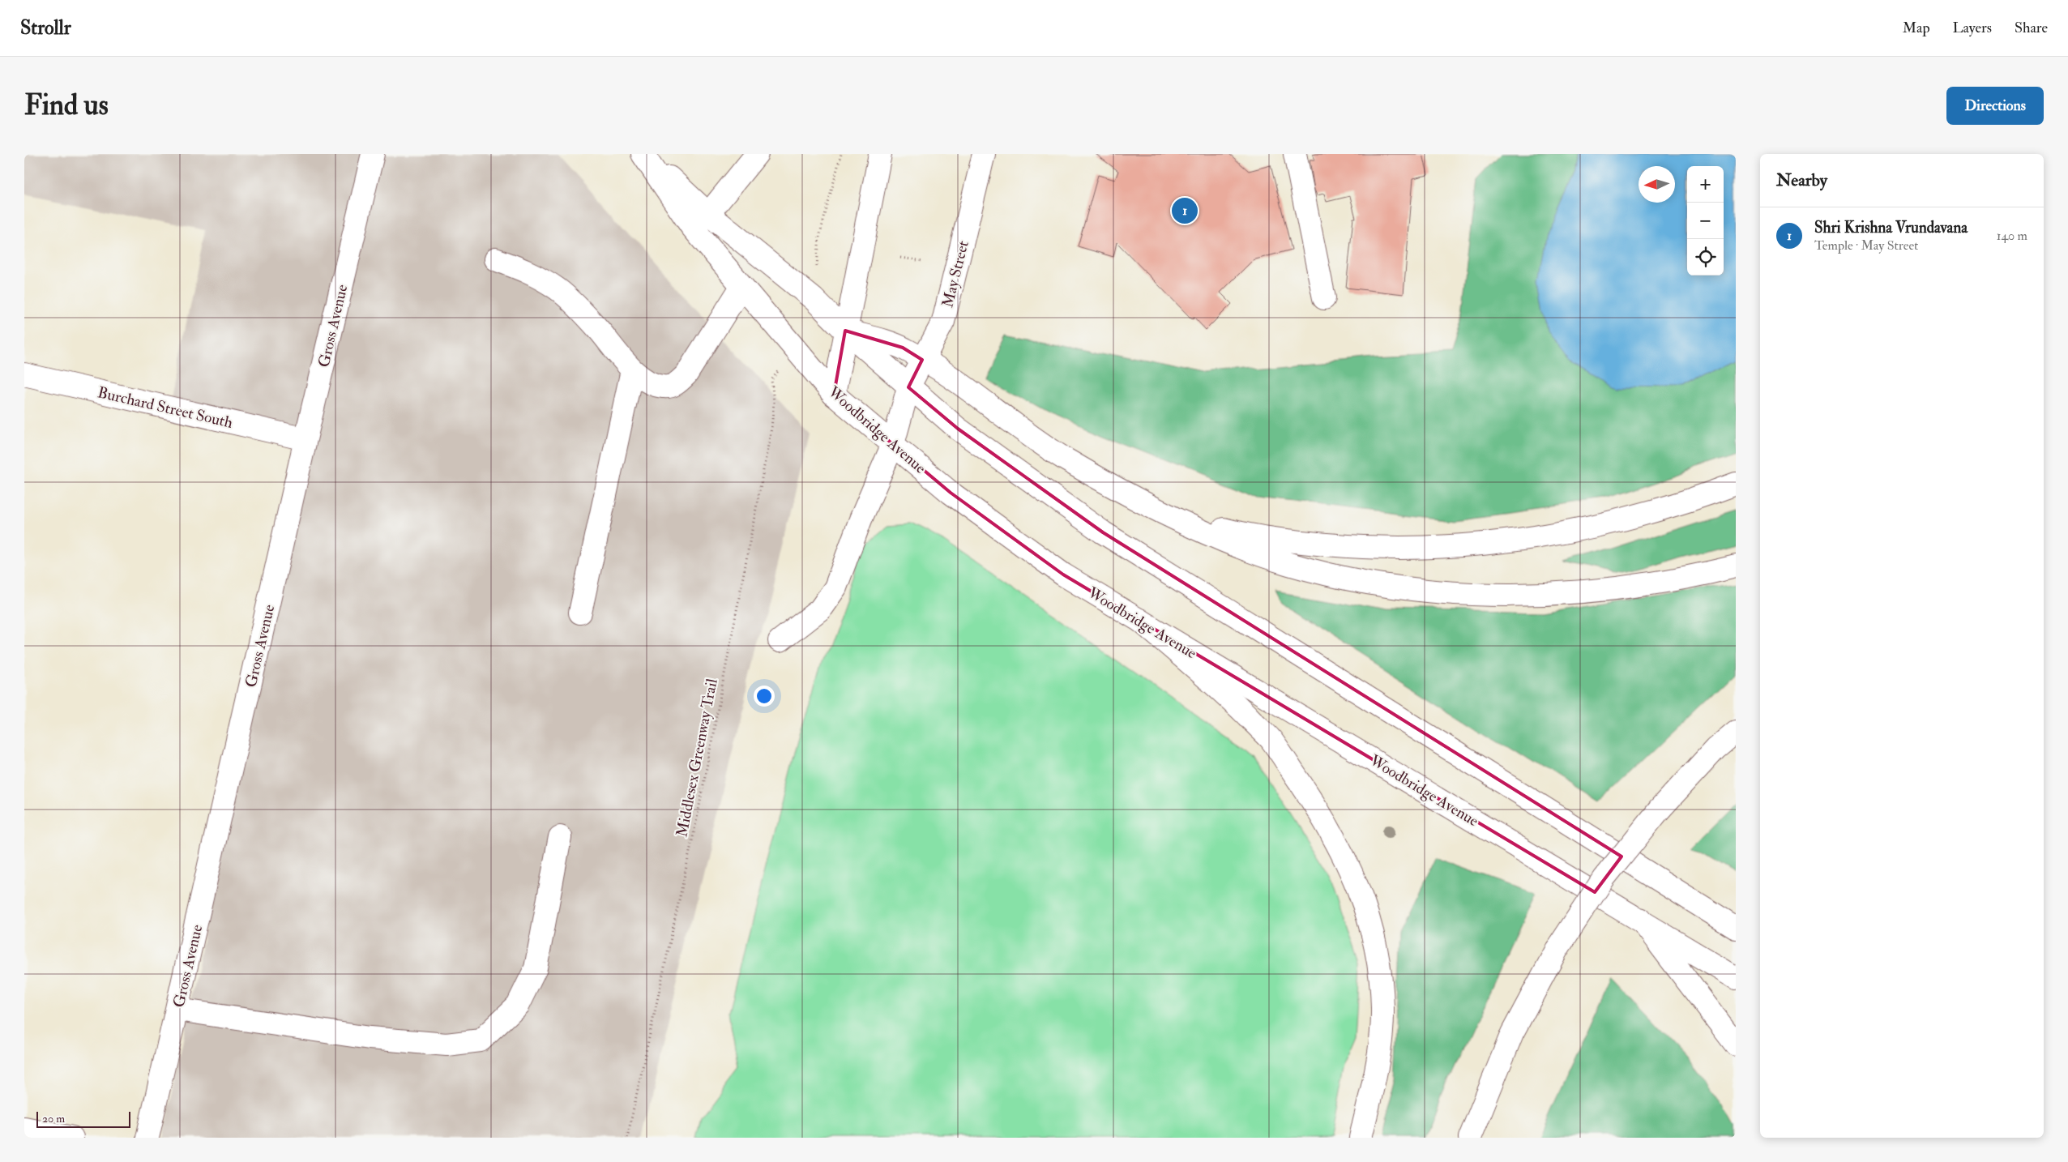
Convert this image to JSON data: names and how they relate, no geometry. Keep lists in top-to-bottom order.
{
  "streets": {
    "main road": [
      "May Street",
      "Gross Avenue",
      "Burchard Street South",
      "Woodbridge Avenue"
    ],
    "path": ["Middlesex Greenway Trail"]
  },
  "crossings": [
    ["May Street", "Woodbridge Avenue"],
    ["Gross Avenue", "Burchard Street South"]
  ],
  "scale_bar": "20 m",
  "north": "left",
  "page": {
    "header": "Strollr",
    "nav": ["Map", "Layers", "Share"],
    "buttons": "Directions",
    "title": "Find us",
    "heading": "Nearby",
    "map_buttons": ["+", "−"],
    "pins": "1",
    "list": [
      {
        "mark": "1",
        "name": "Shri Krishna Vrundavana",
        "note": "Temple · May Street",
        "value": "140 m"
      }
    ],
    "scale": "20 m"
  }
}
